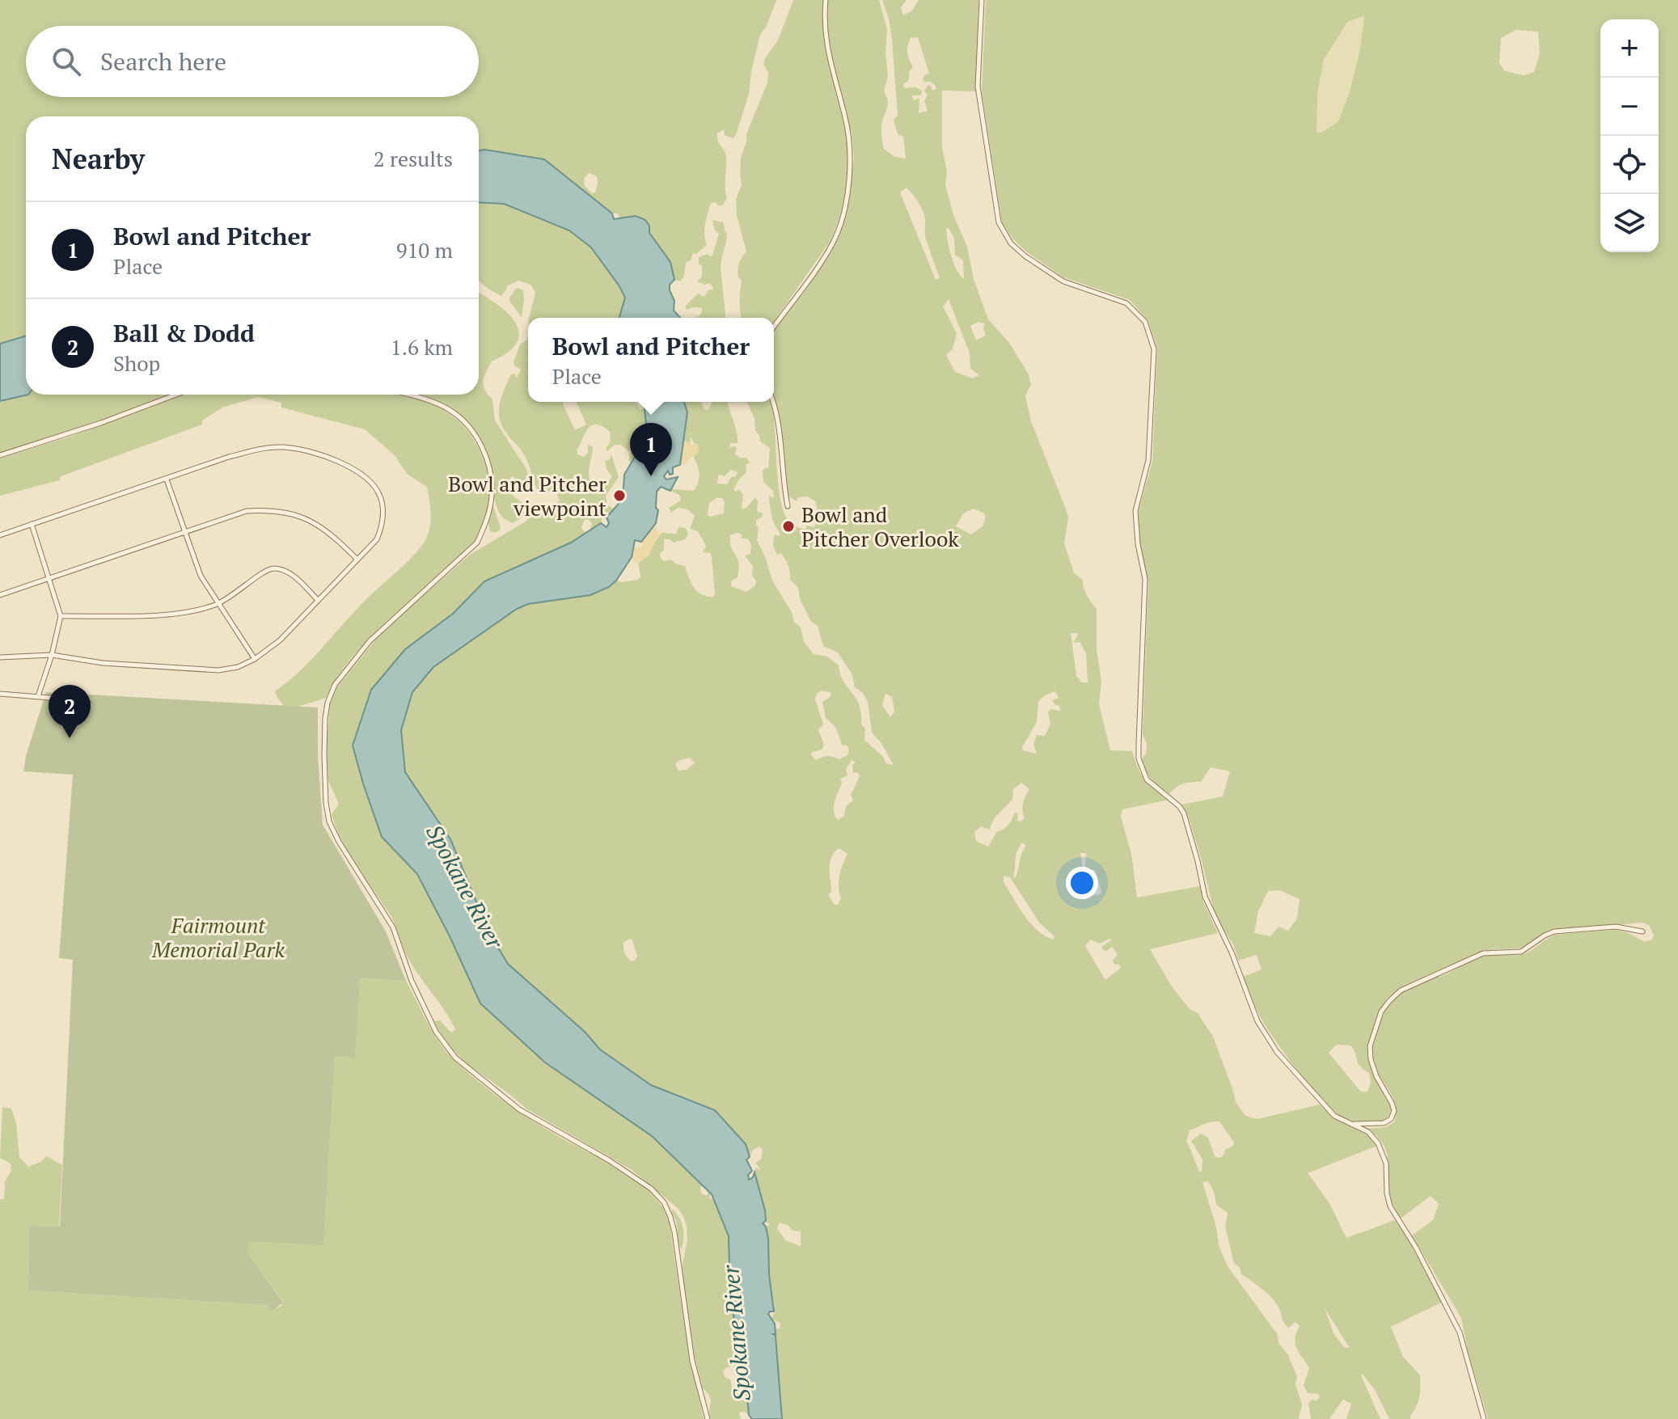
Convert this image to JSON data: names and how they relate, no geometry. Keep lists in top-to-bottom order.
{
  "water": ["Spokane River"],
  "parks": ["Fairmount Memorial Park"],
  "places": ["Bowl and Pitcher viewpoint", "Bowl and Pitcher Overlook"],
  "page": {
    "map_buttons": ["+", "−"],
    "search": "Search here",
    "heading": ["Nearby", "2 results"],
    "list": [
      {
        "mark": "1",
        "name": "Bowl and Pitcher",
        "note": "Place",
        "value": "910 m"
      },
      {
        "mark": "2",
        "name": "Ball & Dodd",
        "note": "Shop",
        "value": "1.6 km"
      }
    ],
    "popup": ["Bowl and Pitcher", "Place"],
    "pins": ["1", "2"]
  }
}
